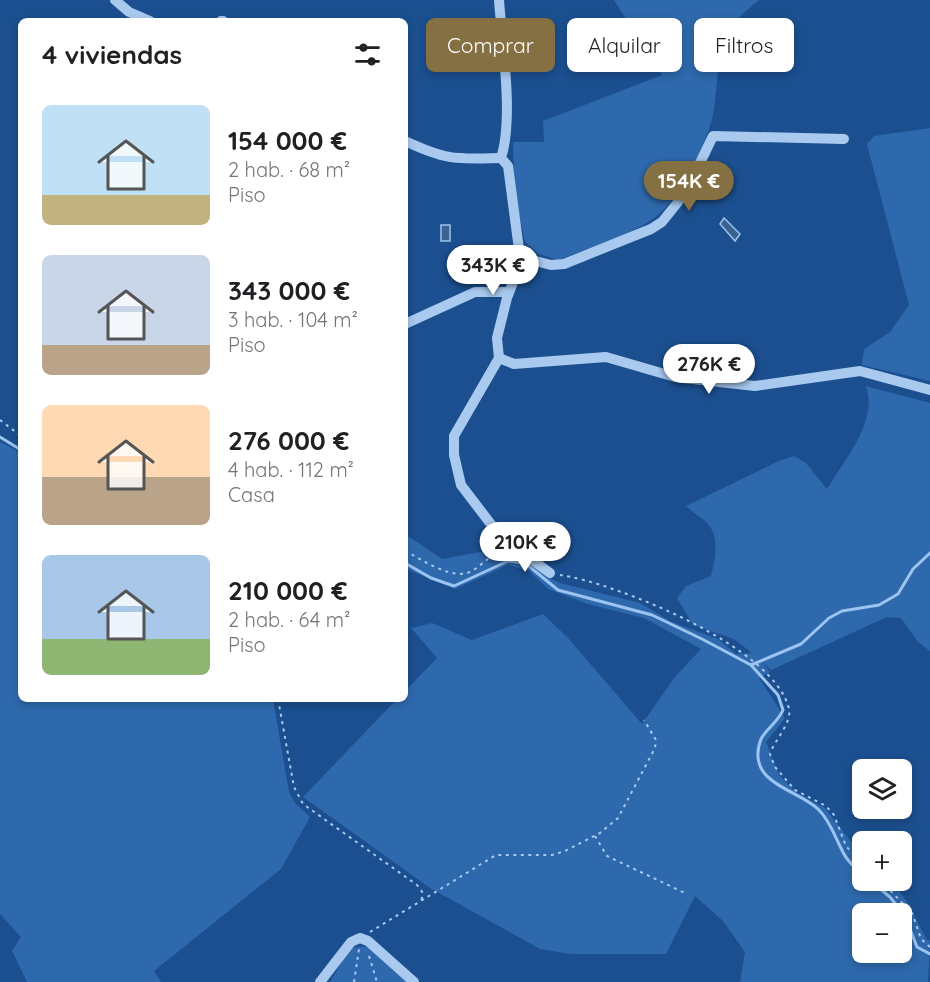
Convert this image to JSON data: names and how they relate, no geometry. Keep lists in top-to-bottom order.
{
  "page": {
    "chip": ["Comprar", "Alquilar", "Filtros"],
    "heading": "4 viviendas",
    "list": [
      {
        "name": "154 000 €",
        "note": "2 hab. · 68 m² · Piso"
      },
      {
        "name": "343 000 €",
        "note": "3 hab. · 104 m² · Piso"
      },
      {
        "name": "276 000 €",
        "note": "4 hab. · 112 m² · Casa"
      },
      {
        "name": "210 000 €",
        "note": "2 hab. · 64 m² · Piso"
      }
    ],
    "price": [
      "154K €",
      "343K €",
      "276K €",
      "210K €"
    ],
    "map_buttons": ["+", "−"]
  }
}
